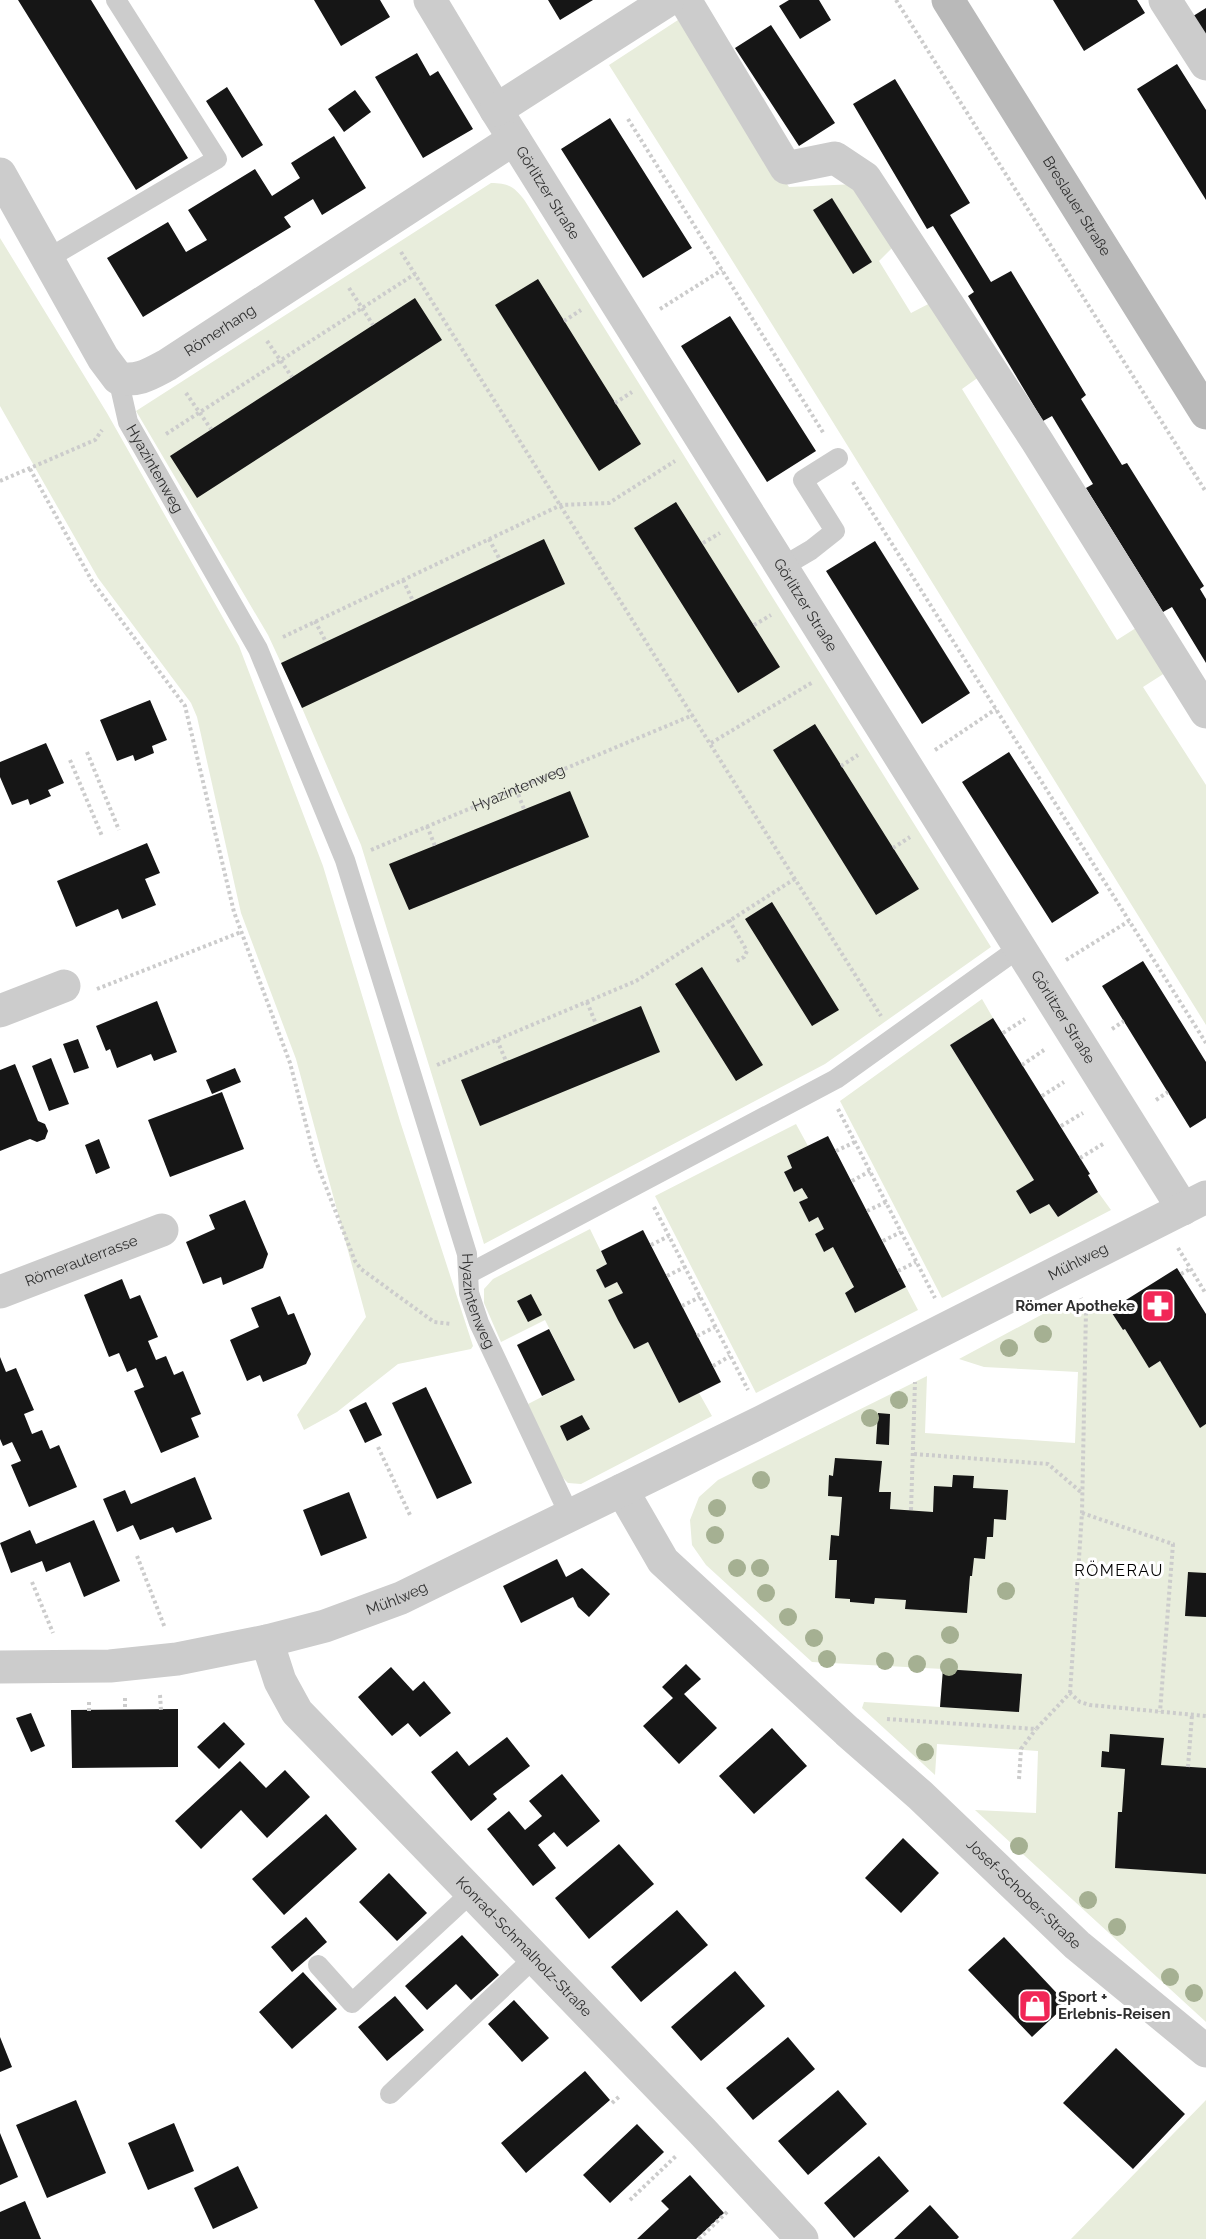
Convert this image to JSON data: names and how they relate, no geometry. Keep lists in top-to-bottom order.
{
  "streets": {
    "main road": ["Breslauer Straße"],
    "street": [
      "Görlitzer Straße",
      "Römerhang",
      "Römerauterrasse",
      "Mühlweg",
      "Josef-Schober-Straße",
      "Konrad-Schmalholz-Straße"
    ],
    "lane": ["Hyazintenweg"]
  },
  "crossings": [
    ["Görlitzer Straße", "Römerhang"],
    ["Görlitzer Straße", "Mühlweg"],
    ["Römerhang", "Hyazintenweg"],
    ["Hyazintenweg", "Mühlweg"],
    ["Mühlweg", "Josef-Schober-Straße"],
    ["Mühlweg", "Konrad-Schmalholz-Straße"]
  ],
  "districts": ["RÖMERAU"],
  "places": {
    "pharmacy": ["Römer Apotheke"],
    "shop": ["Sport + Erlebnis-Reisen"]
  }
}
